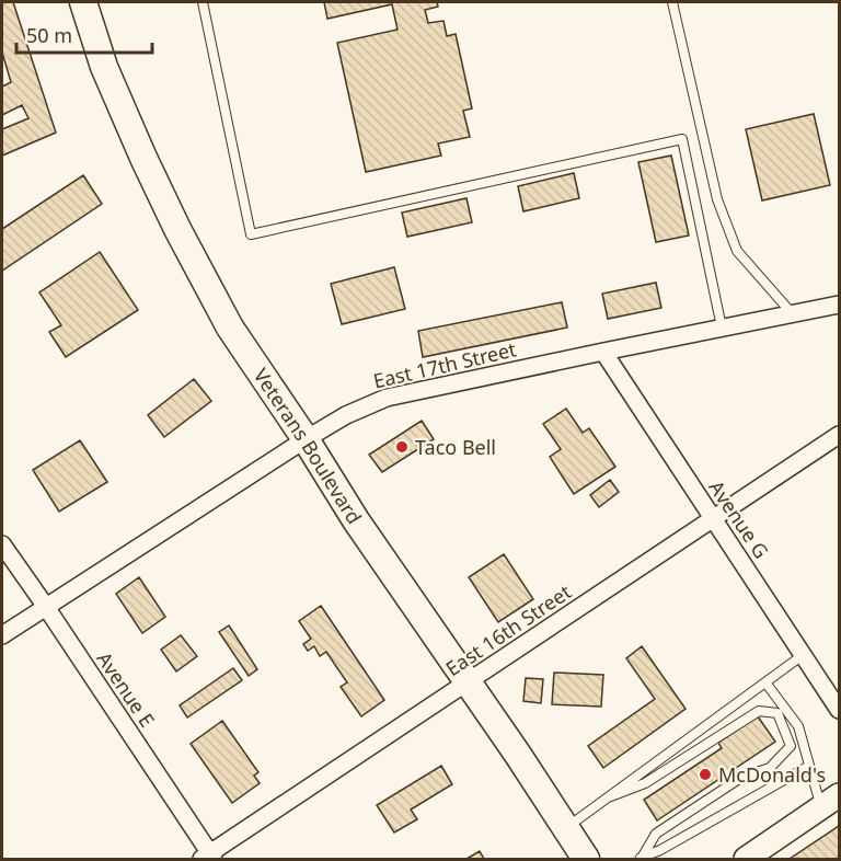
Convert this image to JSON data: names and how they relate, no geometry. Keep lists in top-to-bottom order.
{
  "streets": {
    "main road": ["Veterans Boulevard"],
    "street": [
      "East 17th Street",
      "Avenue G",
      "East 16th Street",
      "Avenue E"
    ]
  },
  "crossings": [
    ["East 17th Street", "Veterans Boulevard"],
    ["East 17th Street", "Avenue G"],
    ["East 17th Street", "Avenue E"],
    ["Veterans Boulevard", "East 16th Street"],
    ["Avenue G", "East 16th Street"],
    ["East 16th Street", "Avenue E"]
  ],
  "places": ["Taco Bell", "McDonald's"],
  "scale_bar": "50 m"
}
